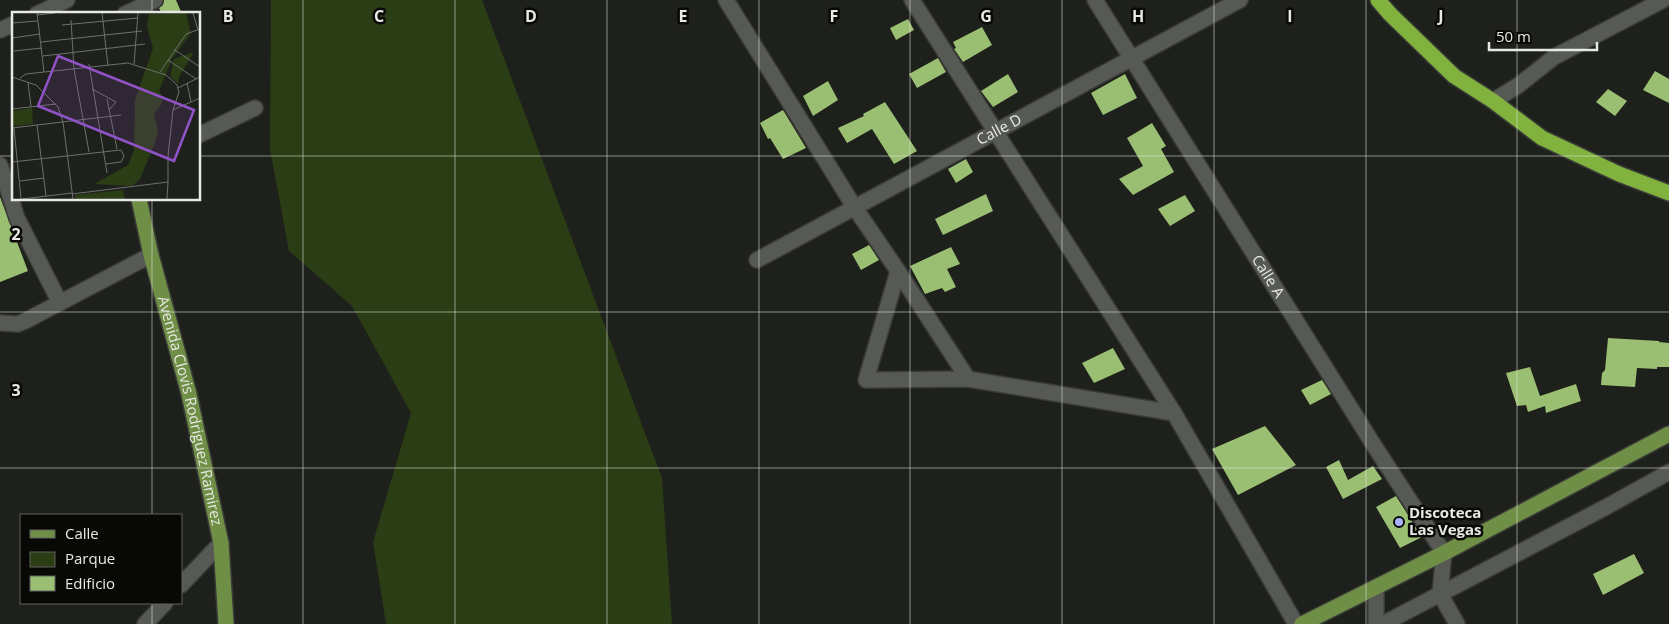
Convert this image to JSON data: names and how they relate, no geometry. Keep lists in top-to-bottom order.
{
  "streets": {
    "main road": ["Avenida Clovis Rodriguez Ramirez"],
    "street": ["Calle D", "Calle A"]
  },
  "crossings": [
    ["Calle D", "Calle A"]
  ],
  "places": ["Discoteca Las Vegas"],
  "legend": ["Calle", "Parque", "Edificio"],
  "scale_bar": "50 m",
  "grid": {
    "columns": [
      "B",
      "C",
      "D",
      "E",
      "F",
      "G",
      "H",
      "I",
      "J"
    ],
    "rows": ["2", "3"]
  }
}
